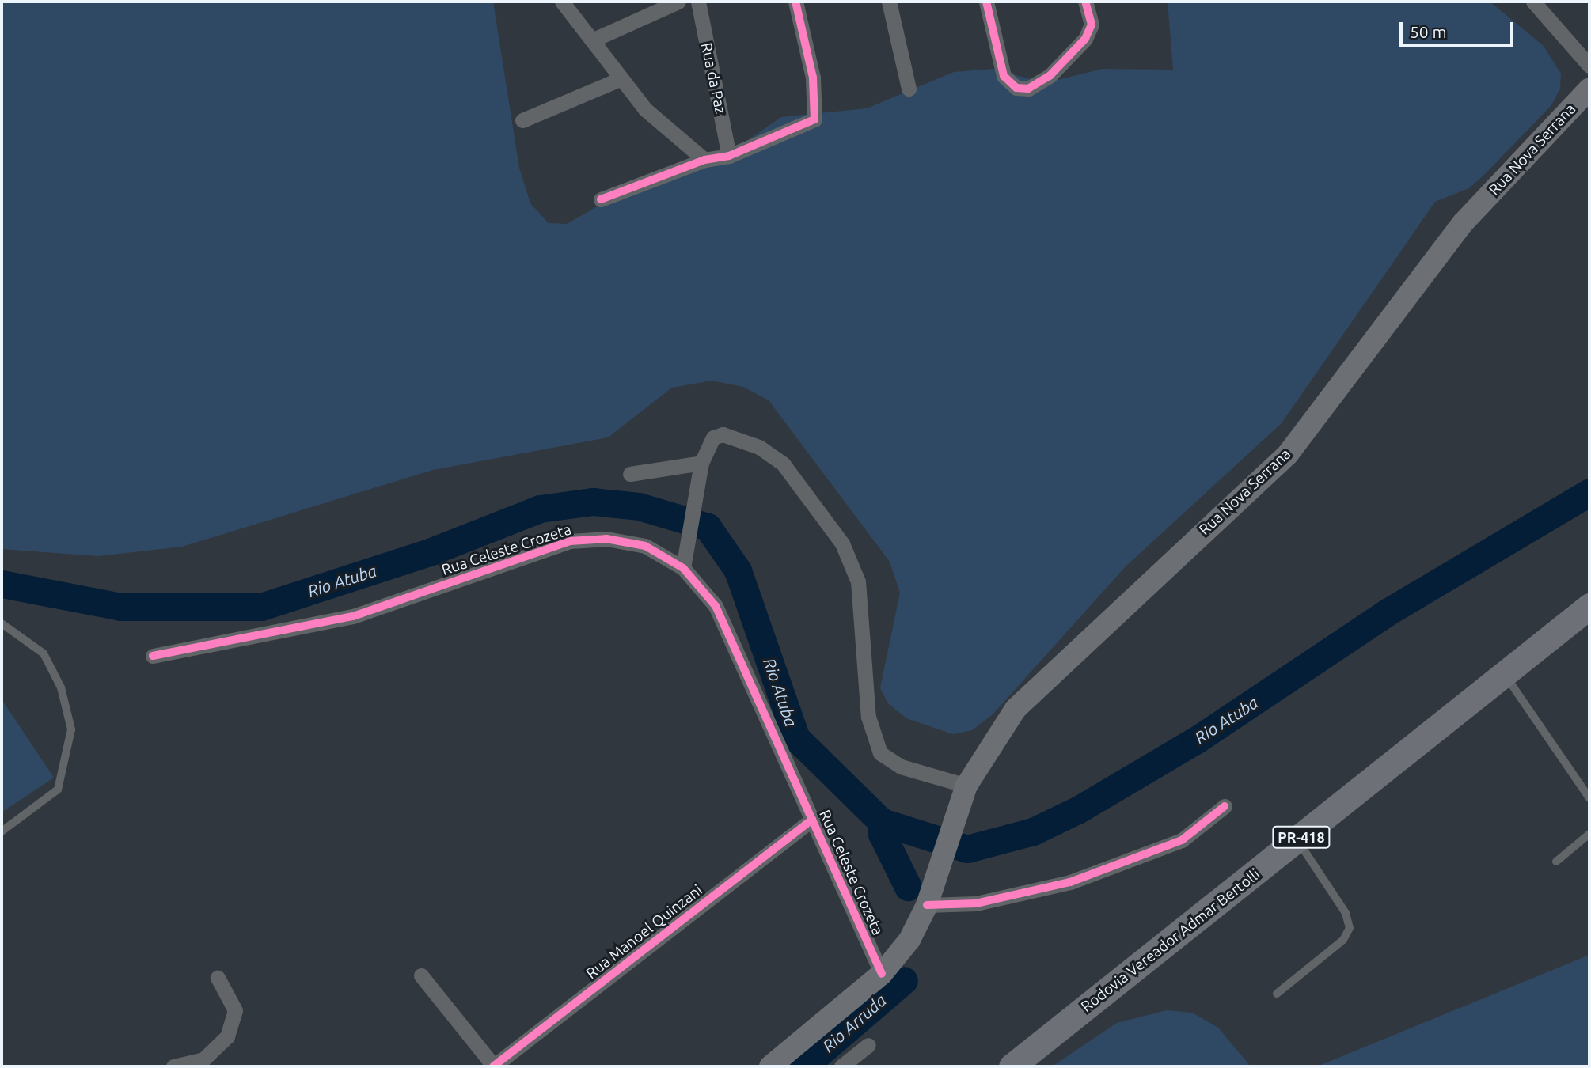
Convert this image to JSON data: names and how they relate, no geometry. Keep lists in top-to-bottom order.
{
  "streets": {
    "highway": ["PR-418", "Rodovia Vereador Admar Bertolli"],
    "main road": ["Rua Nova Serrana"],
    "street": ["Rua da Paz", "Rua Celeste Crozeta", "Rua Manoel Quinzani"]
  },
  "crossings": [
    ["Rua Nova Serrana", "Rua Celeste Crozeta"],
    ["Rua Celeste Crozeta", "Rua Manoel Quinzani"]
  ],
  "water": ["Rio Atuba", "Rio Arruda"],
  "scale_bar": "50 m"
}
